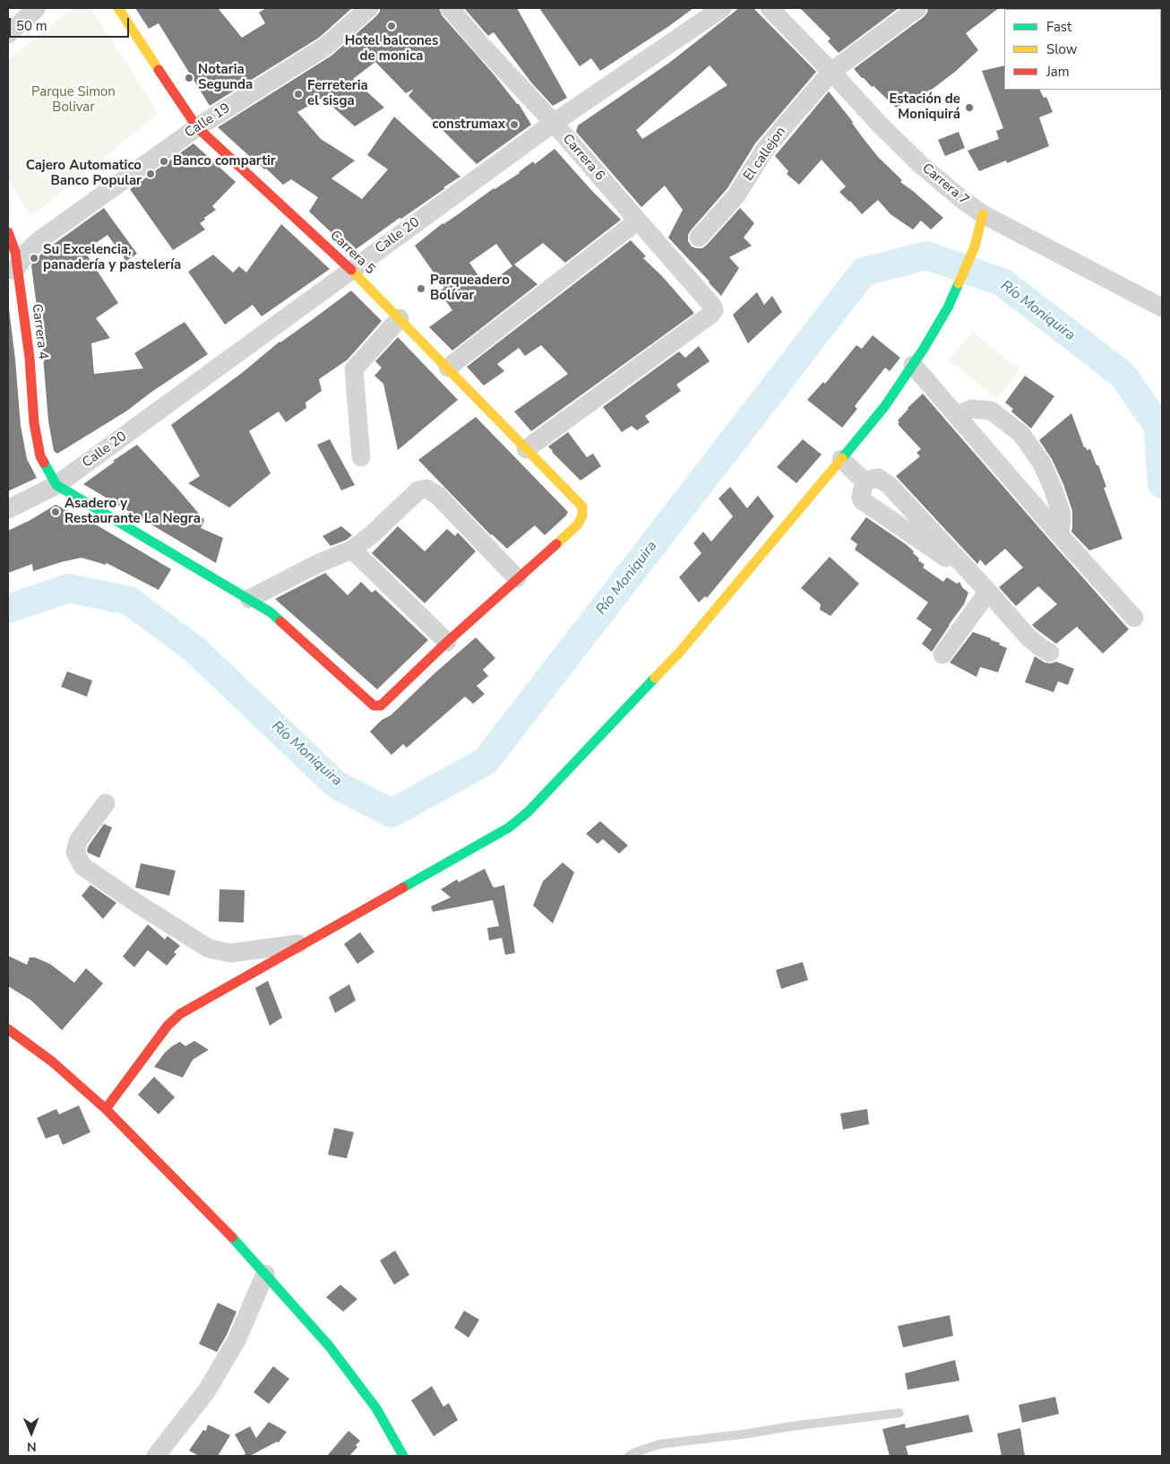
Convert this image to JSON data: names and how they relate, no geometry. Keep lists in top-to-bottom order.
{
  "streets": {
    "street": [
      "Calle 19",
      "El callejon",
      "Carrera 6",
      "Carrera 7",
      "Calle 20",
      "Carrera 5",
      "Carrera 4"
    ]
  },
  "crossings": [
    ["Calle 19", "Carrera 5"],
    ["Calle 19", "Carrera 4"],
    ["El callejon", "Carrera 7"],
    ["Carrera 6", "Calle 20"],
    ["Carrera 6", "Carrera 5"],
    ["Calle 20", "Carrera 5"],
    ["Calle 20", "Carrera 4"]
  ],
  "water": ["Río Moniquira"],
  "parks": ["Parque Simon Bolivar"],
  "places": [
    "Hotel balcones de monica",
    "Notaria Segunda",
    "Ferreteria el sisga",
    "Estación de Moniquirá",
    "construmax",
    "Banco compartir",
    "Cajero Automatico Banco Popular",
    "Su Excelencia, panadería y pastelería",
    "Parqueadero Bolívar",
    "Asadero y Restaurante La Negra"
  ],
  "legend": ["Fast", "Slow", "Jam"],
  "scale_bar": "50 m",
  "north": "bottom"
}
